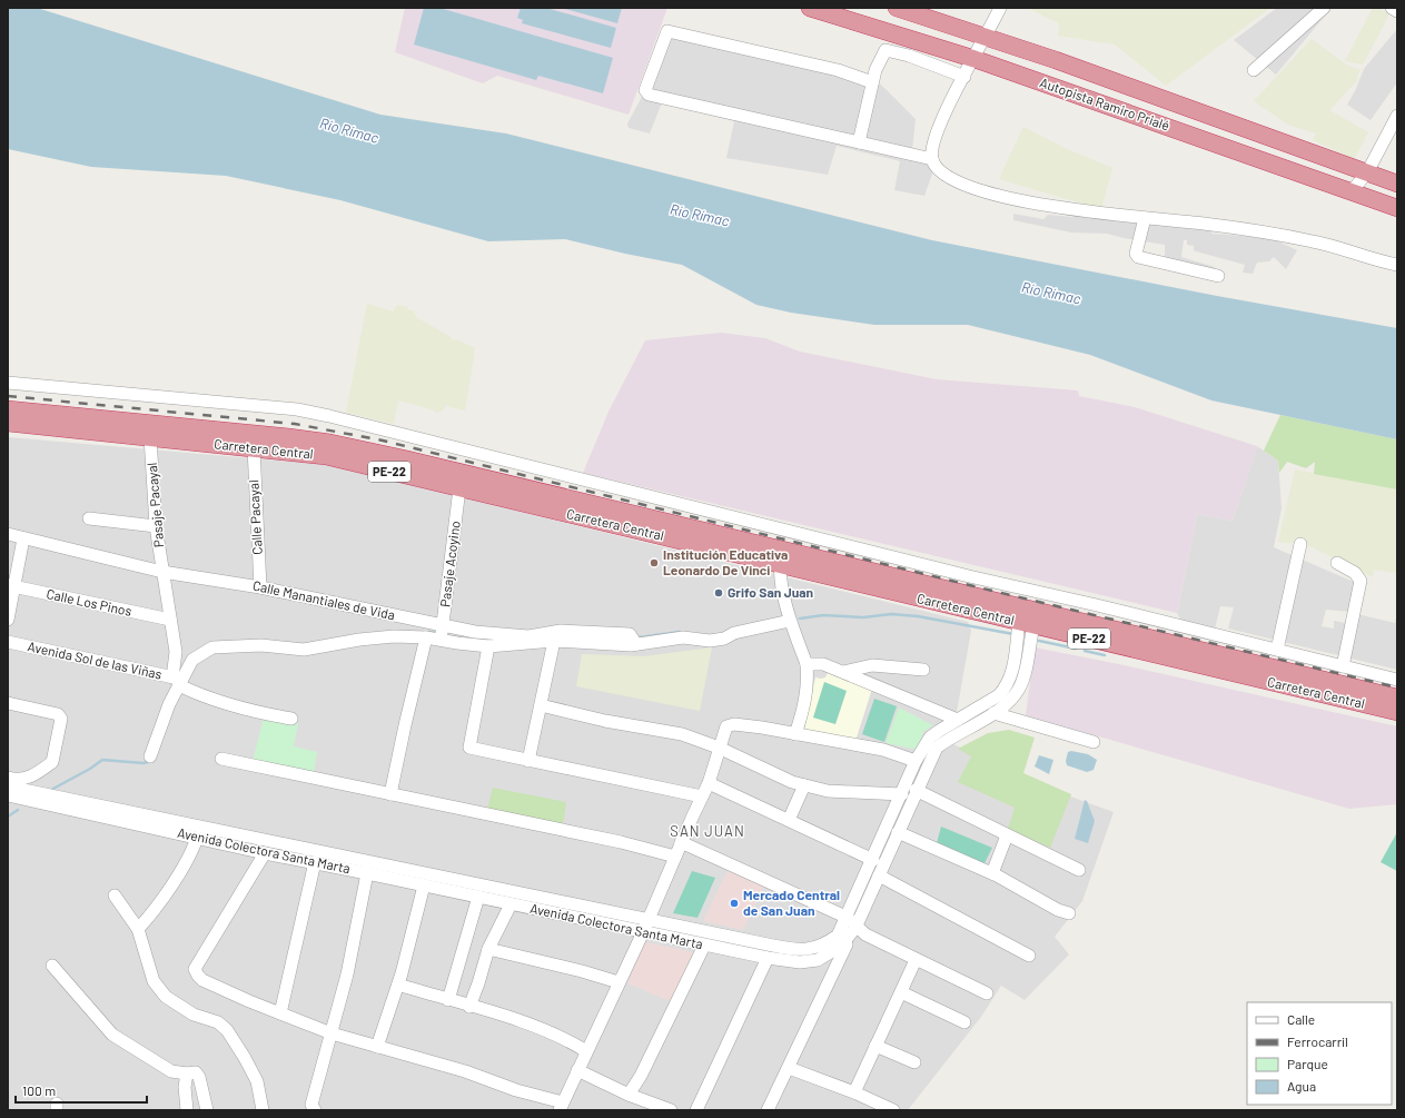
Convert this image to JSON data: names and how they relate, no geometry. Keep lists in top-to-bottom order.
{
  "streets": {
    "highway": ["Autopista Ramiro Prialé", "Carretera Central", "PE-22"],
    "street": [
      "Pasaje Pacayal",
      "Calle Pacayal",
      "Pasaje Acoyino",
      "Calle Manantiales de Vida",
      "Calle Los Pinos",
      "Avenida Sol de las Viñas",
      "Avenida Colectora Santa Marta"
    ]
  },
  "crossings": [
    ["Carretera Central", "Pasaje Pacayal"],
    ["Carretera Central", "Calle Pacayal"],
    ["Carretera Central", "Pasaje Acoyino"],
    ["Carretera Central", "Avenida Colectora Santa Marta"],
    ["Pasaje Pacayal", "Calle Manantiales de Vida"],
    ["Pasaje Pacayal", "Calle Los Pinos"],
    ["Pasaje Pacayal", "Avenida Sol de las Viñas"],
    ["Calle Pacayal", "Calle Manantiales de Vida"],
    ["Pasaje Acoyino", "Calle Manantiales de Vida"]
  ],
  "districts": ["SAN JUAN"],
  "water": ["Río Rímac"],
  "places": ["Institución Educativa Leonardo De Vinci", "Grifo San Juan", "Mercado Central de San Juan"],
  "legend": [
    "Calle",
    "Ferrocarril",
    "Parque",
    "Agua"
  ],
  "scale_bar": "100 m"
}
